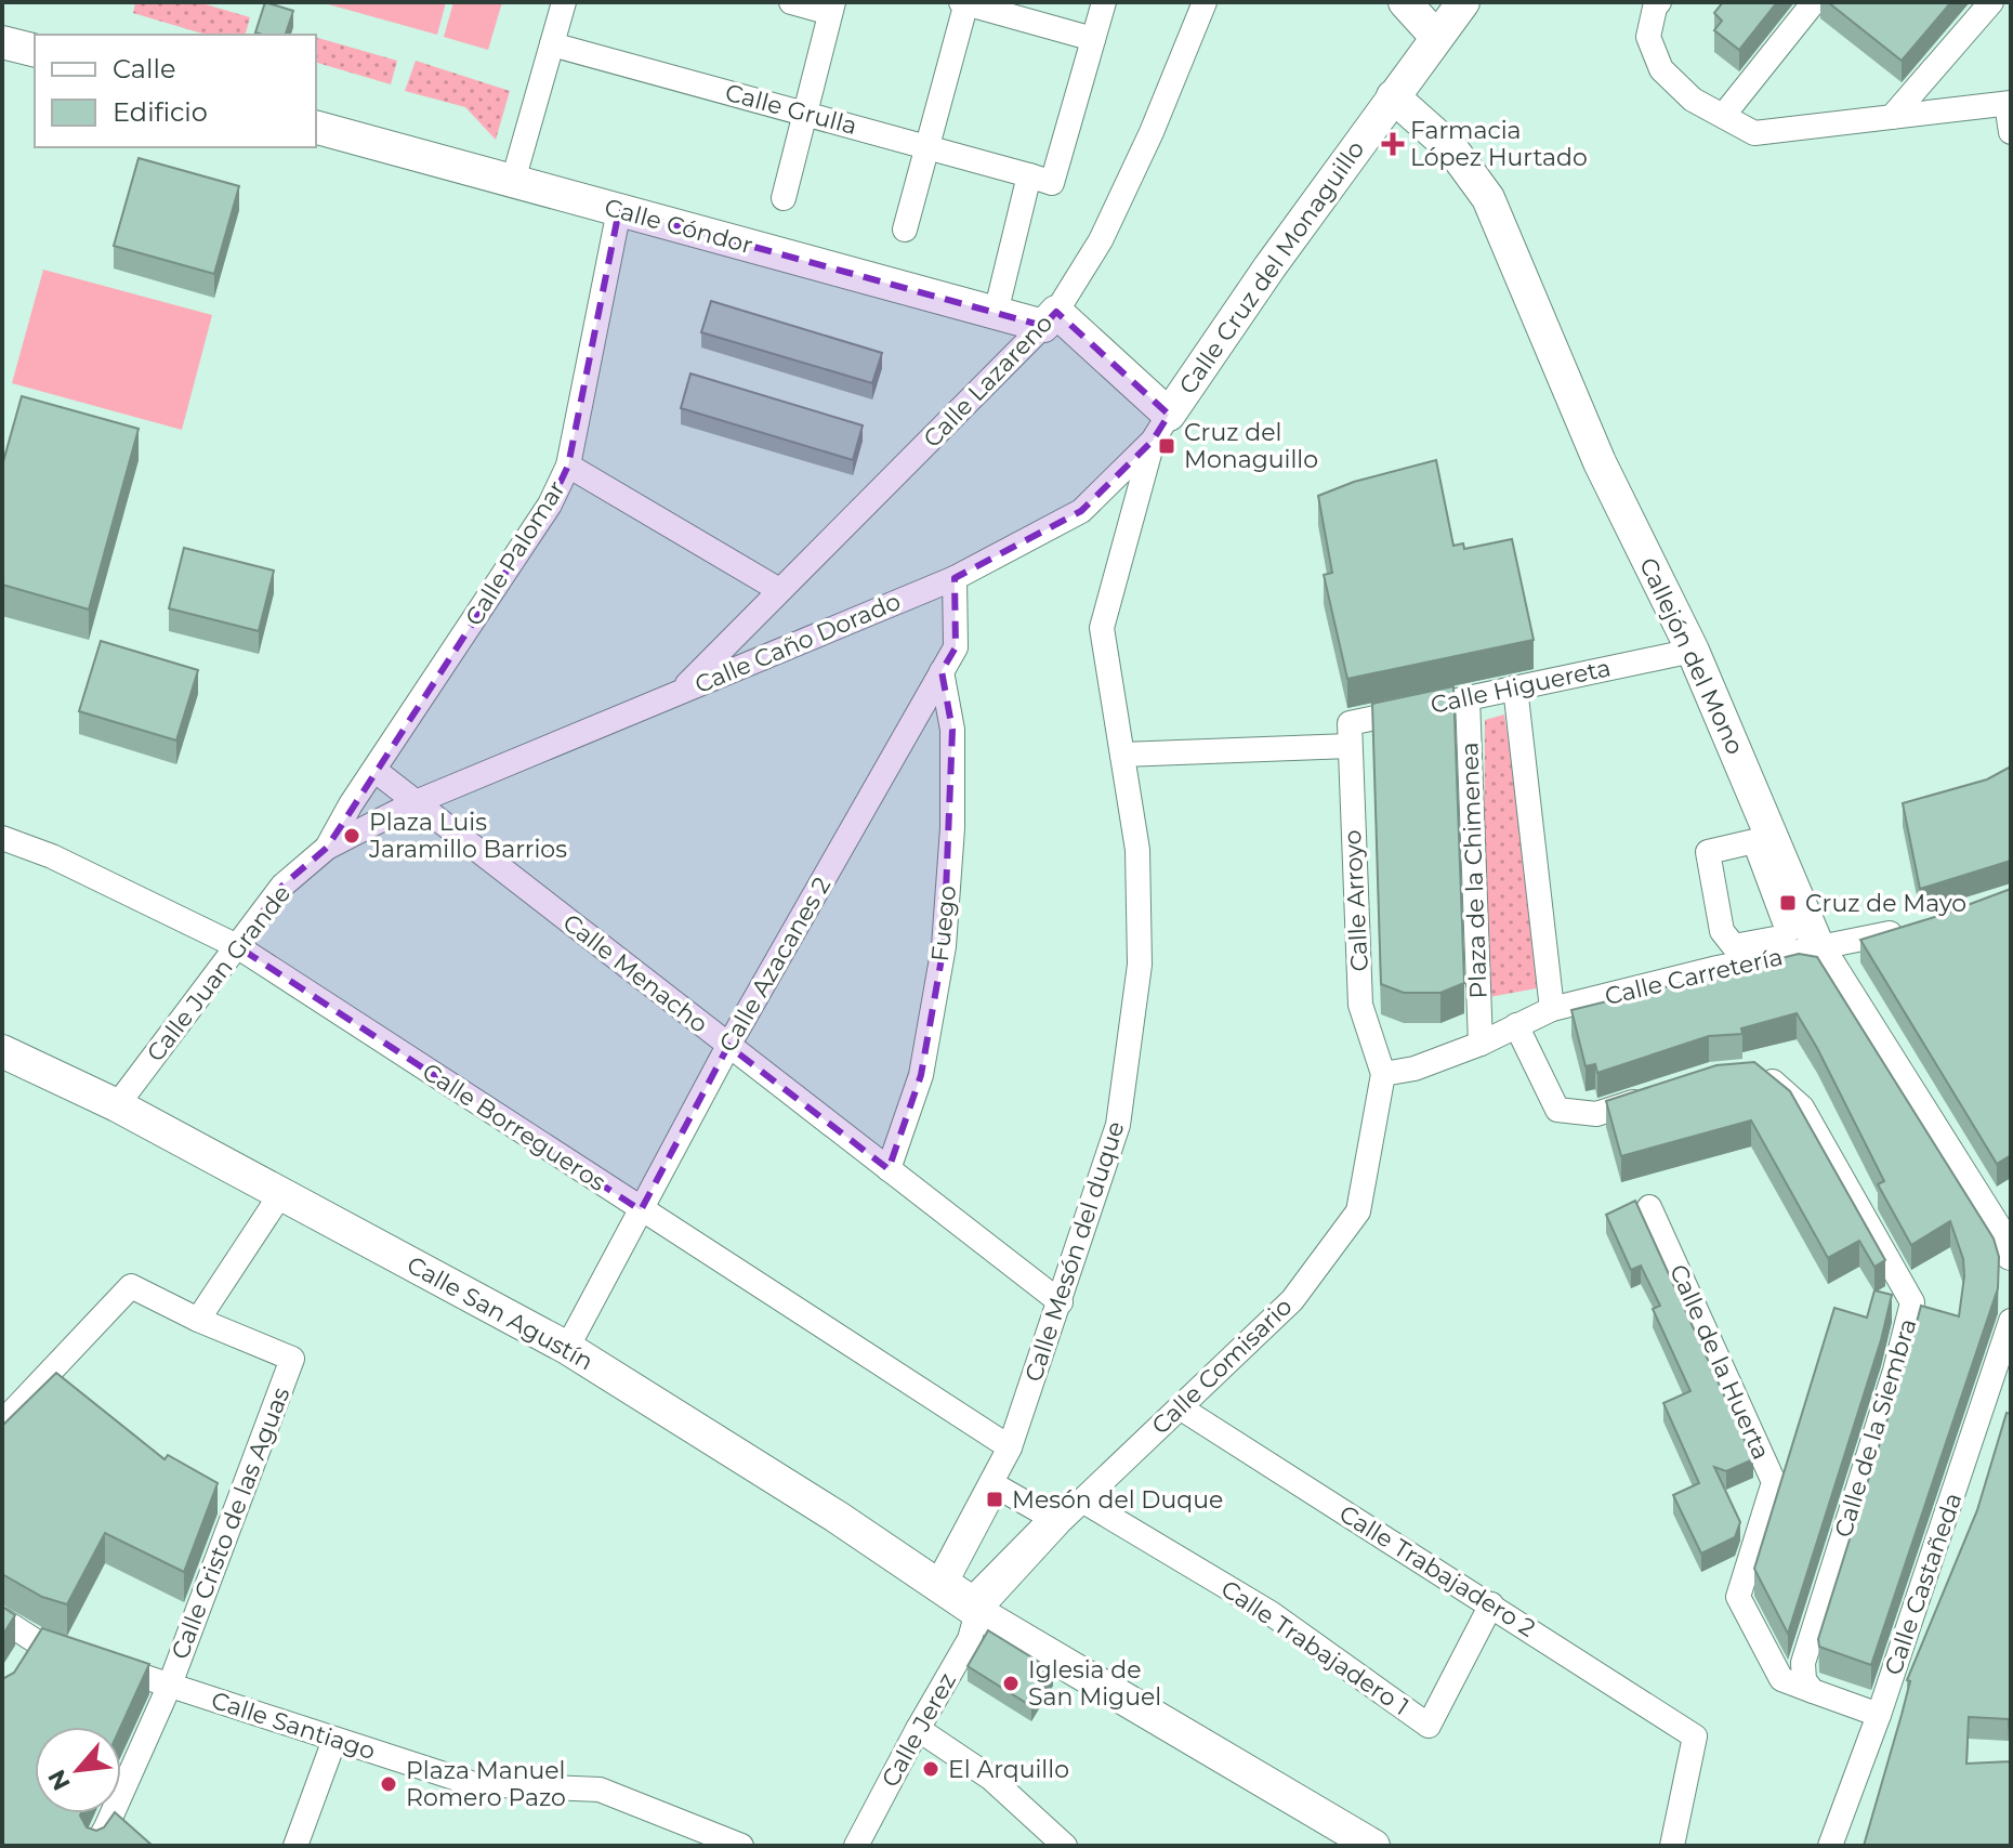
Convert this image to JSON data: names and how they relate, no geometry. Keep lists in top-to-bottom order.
{
  "streets": {
    "street": [
      "Calle Grulla",
      "Calle Cóndor",
      "Calle Cruz del Monaguillo",
      "Calle Lazareno",
      "Calle Palomar",
      "Calle Caño Dorado",
      "Callejón del Mono",
      "Calle Higuereta",
      "Plaza de la Chimenea",
      "Calle Arroyo",
      "Fuego",
      "Calle Azacanes 2",
      "Calle Juan Grande",
      "Calle Menacho",
      "Calle Carretería",
      "Calle Borregueros",
      "Calle Mesón del duque",
      "Calle San Agustín",
      "Calle de la Huerta",
      "Calle Comisario",
      "Calle de la Siembra",
      "Calle Cristo de las Aguas",
      "Calle Trabajadero 2",
      "Calle Castañeda",
      "Calle Trabajadero 1",
      "Calle Santiago",
      "Calle Jerez"
    ]
  },
  "crossings": [
    ["Calle Cóndor", "Calle Lazareno"],
    ["Calle Cóndor", "Calle Palomar"],
    ["Calle Cruz del Monaguillo", "Calle Caño Dorado"],
    ["Calle Cruz del Monaguillo", "Callejón del Mono"],
    ["Calle Cruz del Monaguillo", "Calle Mesón del duque"],
    ["Calle Lazareno", "Calle Caño Dorado"],
    ["Calle Caño Dorado", "Calle Azacanes 2"],
    ["Calle Caño Dorado", "Calle Menacho"],
    ["Calle Caño Dorado", "Calle Mesón del duque"],
    ["Callejón del Mono", "Calle Higuereta"],
    ["Callejón del Mono", "Calle Carretería"],
    ["Calle Higuereta", "Plaza de la Chimenea"],
    ["Calle Higuereta", "Calle Arroyo"],
    ["Calle Higuereta", "Calle Mesón del duque"],
    ["Plaza de la Chimenea", "Calle Carretería"],
    ["Calle Arroyo", "Calle Carretería"],
    ["Calle Arroyo", "Calle Comisario"],
    ["Fuego", "Calle Azacanes 2"],
    ["Fuego", "Calle Menacho"],
    ["Calle Azacanes 2", "Calle Menacho"],
    ["Calle Azacanes 2", "Calle Borregueros"],
    ["Calle Azacanes 2", "Calle San Agustín"],
    ["Calle Juan Grande", "Calle Borregueros"],
    ["Calle Juan Grande", "Calle San Agustín"],
    ["Calle Menacho", "Calle Mesón del duque"],
    ["Calle Carretería", "Calle Comisario"],
    ["Calle Borregueros", "Calle Mesón del duque"],
    ["Calle Mesón del duque", "Calle San Agustín"],
    ["Calle San Agustín", "Calle Comisario"],
    ["Calle San Agustín", "Calle Jerez"],
    ["Calle de la Huerta", "Calle de la Siembra"],
    ["Calle Comisario", "Calle Trabajadero 2"],
    ["Calle Comisario", "Calle Trabajadero 1"],
    ["Calle Comisario", "Calle Jerez"],
    ["Calle Cristo de las Aguas", "Calle Santiago"],
    ["Calle Trabajadero 2", "Calle Trabajadero 1"]
  ],
  "places": {
    "health": ["Farmacia López Hurtado"],
    "transit": ["Cruz del Monaguillo", "Cruz de Mayo", "Mesón del Duque"],
    "other": [
      "Plaza Luis Jaramillo Barrios",
      "Iglesia de San Miguel",
      "El Arquillo",
      "Plaza Manuel Romero Pazo"
    ]
  },
  "legend": ["Calle", "Edificio"],
  "north": "bottom left"
}
